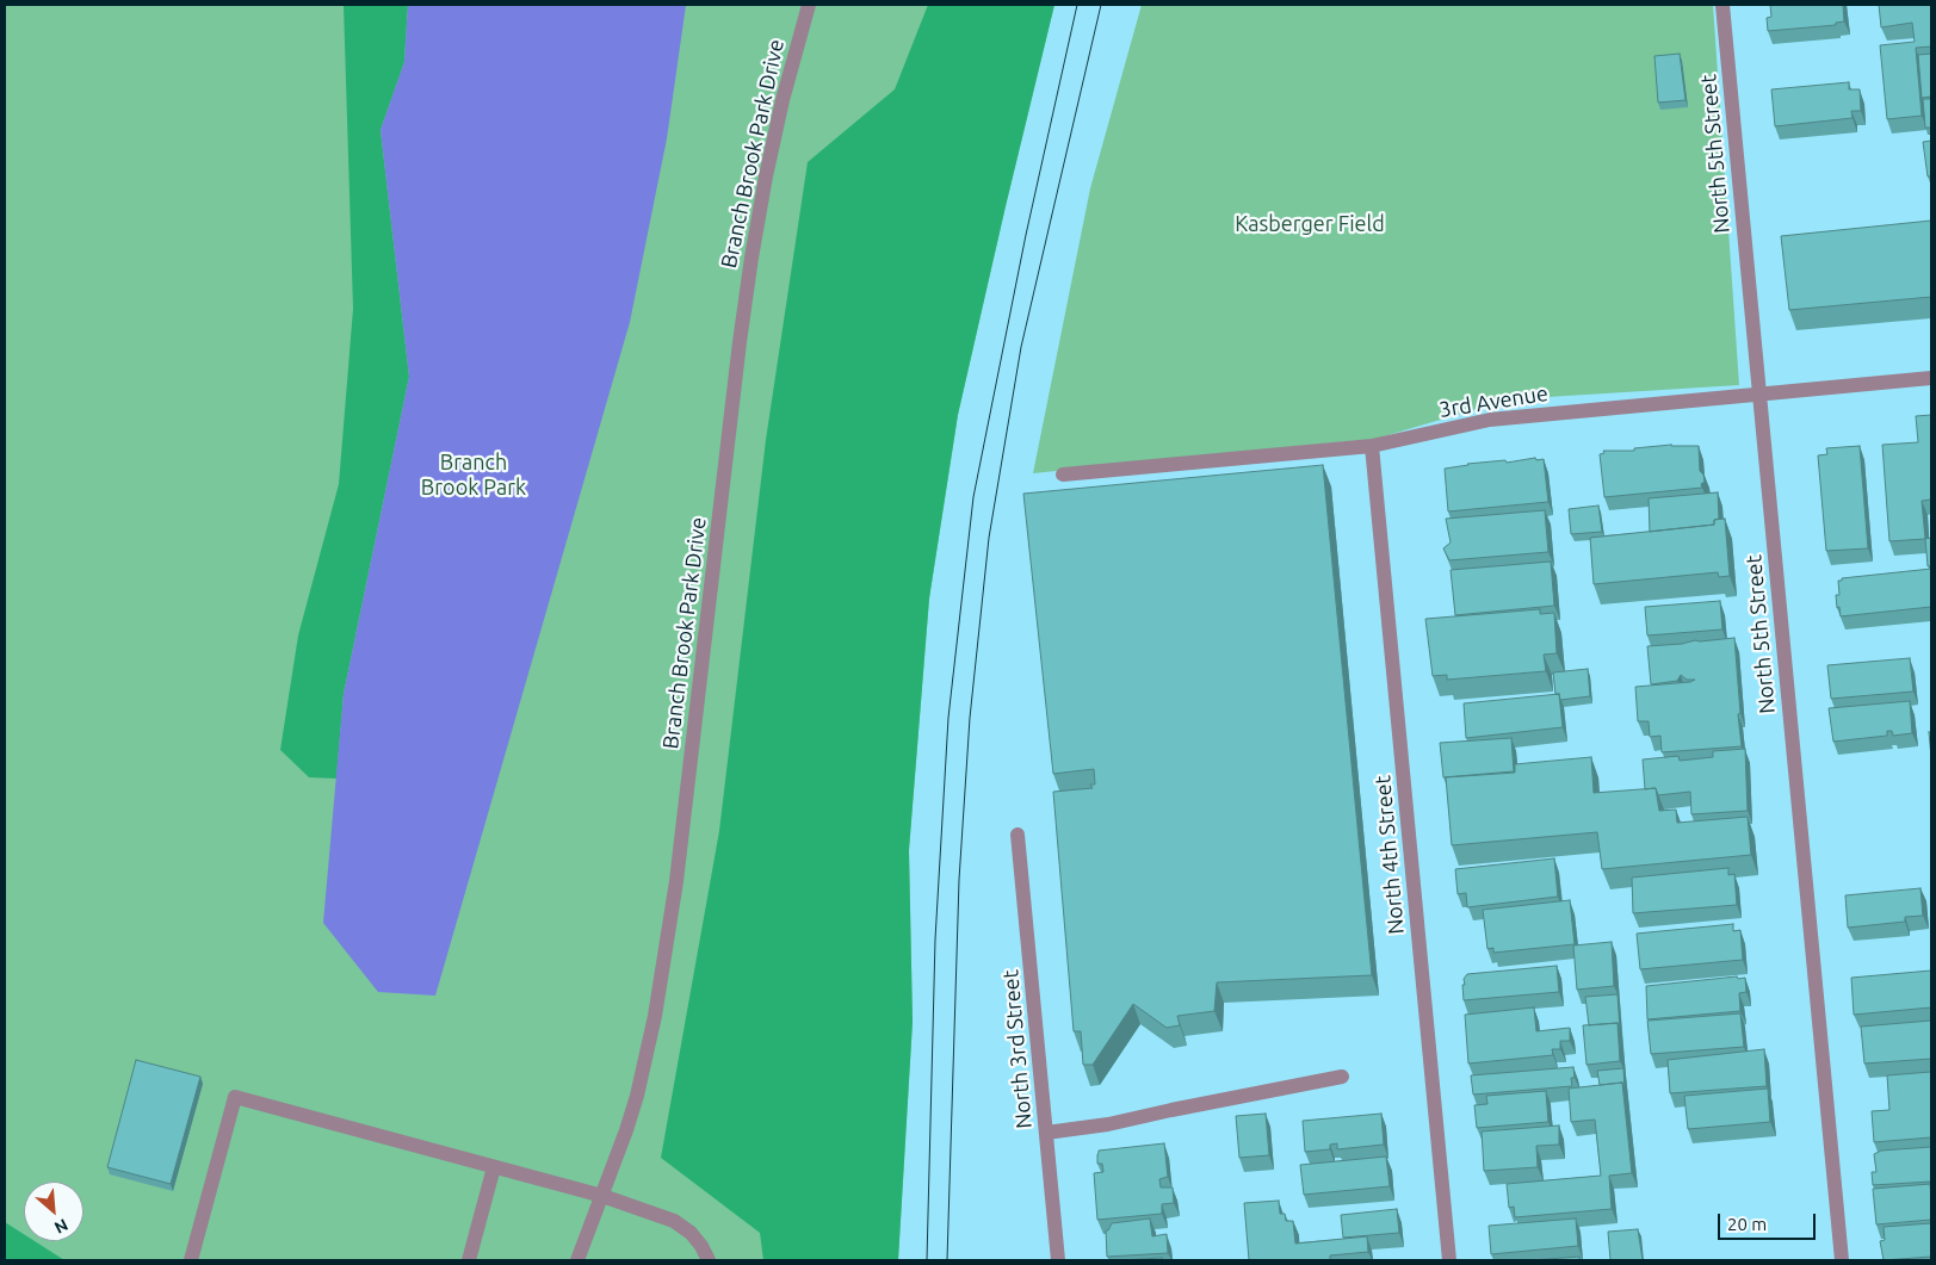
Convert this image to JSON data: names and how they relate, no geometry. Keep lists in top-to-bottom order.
{
  "streets": {
    "street": [
      "Branch Brook Park Drive",
      "North 5th Street",
      "3rd Avenue",
      "North 4th Street",
      "North 3rd Street"
    ]
  },
  "crossings": [
    ["North 5th Street", "3rd Avenue"],
    ["3rd Avenue", "North 4th Street"]
  ],
  "parks": ["Kasberger Field", "Branch Brook Park"],
  "scale_bar": "20 m",
  "north": "bottom right"
}
